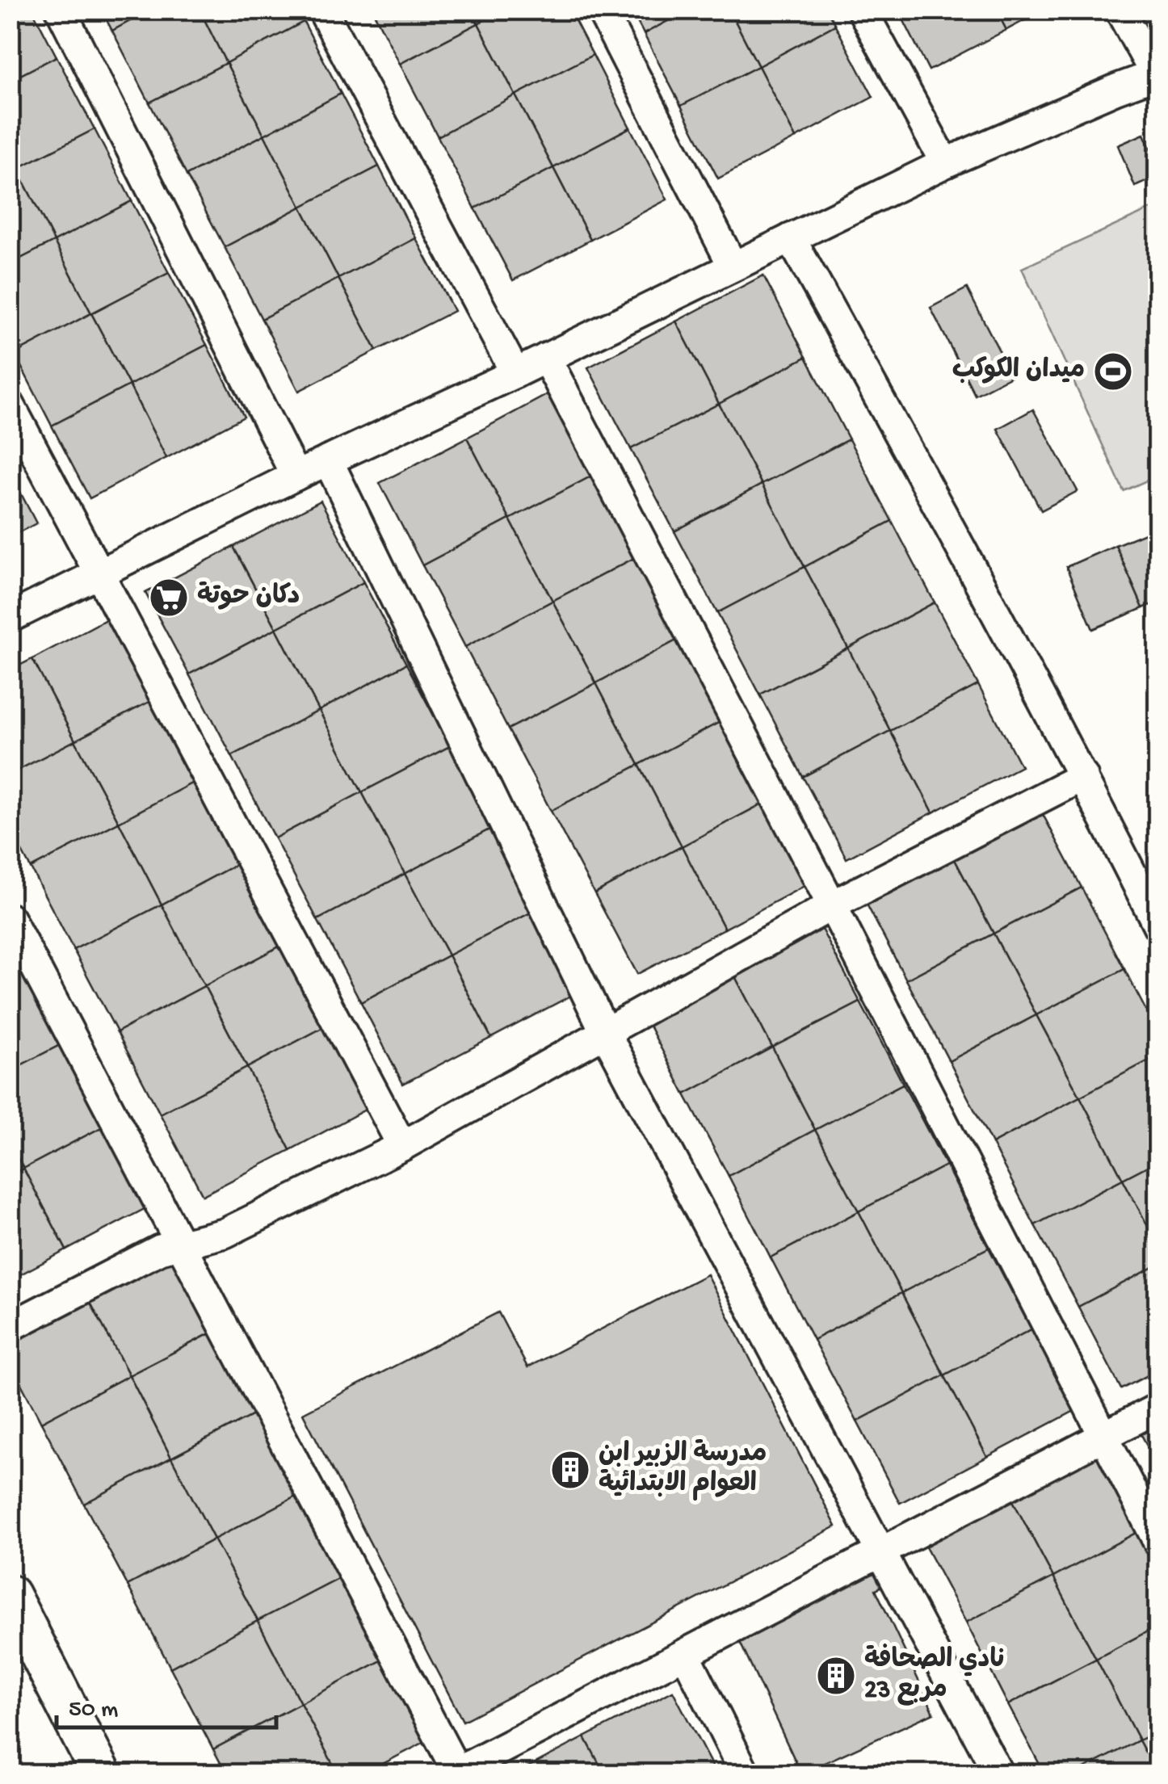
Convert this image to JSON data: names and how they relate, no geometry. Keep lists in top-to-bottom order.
{
  "places": {
    "sports": ["ميدان الكوكب"],
    "supermarket": ["دكان حوتة"],
    "building": ["مدرسة الزبير ابن العوام الابتدائية", "نادي الصحافة مربع 23"]
  },
  "scale_bar": "50 m"
}
